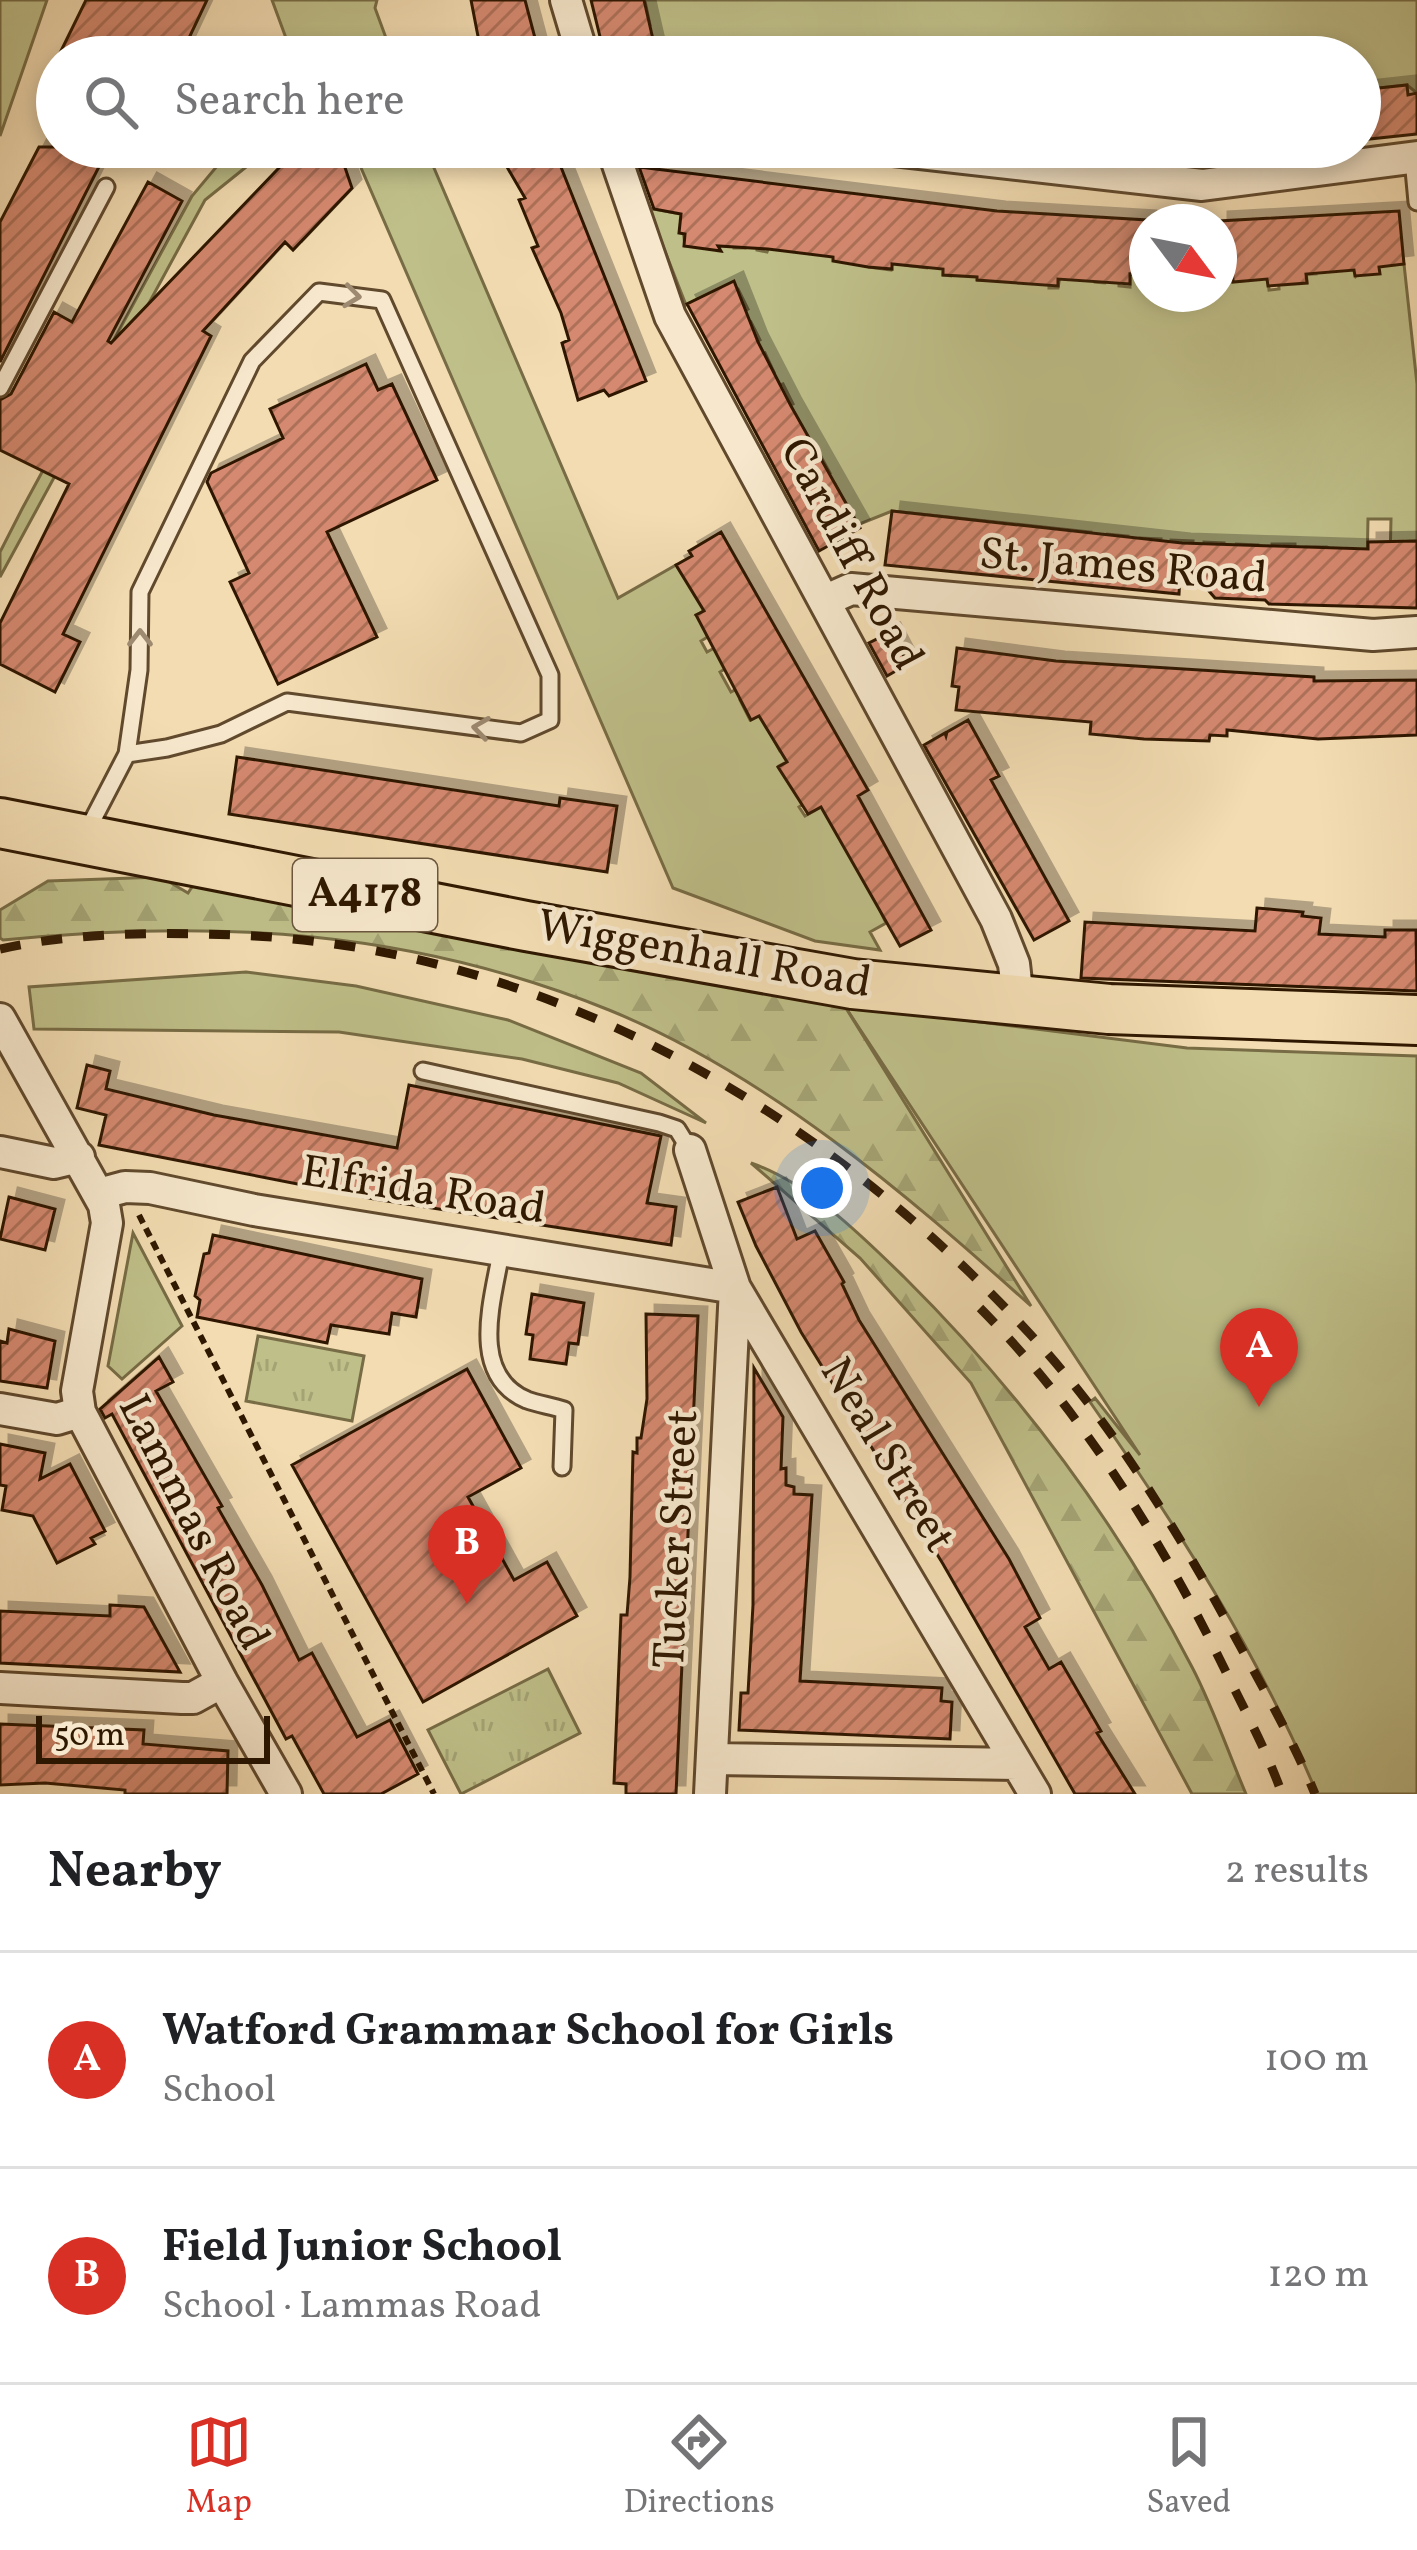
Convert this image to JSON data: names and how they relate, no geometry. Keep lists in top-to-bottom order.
{
  "streets": {
    "main road": ["A4178", "Wiggenhall Road"],
    "street": [
      "Cardiff Road",
      "St. James Road",
      "Elfrida Road",
      "Neal Street",
      "Lammas Road",
      "Tucker Street"
    ]
  },
  "crossings": [
    ["Cardiff Road", "St. James Road"],
    ["Cardiff Road", "Wiggenhall Road"],
    ["Elfrida Road", "Neal Street"],
    ["Elfrida Road", "Lammas Road"],
    ["Elfrida Road", "Tucker Street"],
    ["Neal Street", "Tucker Street"]
  ],
  "scale_bar": "50 m",
  "north": "bottom right",
  "page": {
    "search": "Search here",
    "pins": ["A", "B"],
    "scale": "50 m",
    "heading": ["Nearby", "2 results"],
    "list": [
      {
        "mark": "A",
        "name": "Watford Grammar School for Girls",
        "note": "School",
        "value": "100 m"
      },
      {
        "mark": "B",
        "name": "Field Junior School",
        "note": "School · Lammas Road",
        "value": "120 m"
      }
    ],
    "nav": ["Map", "Directions", "Saved"]
  }
}
